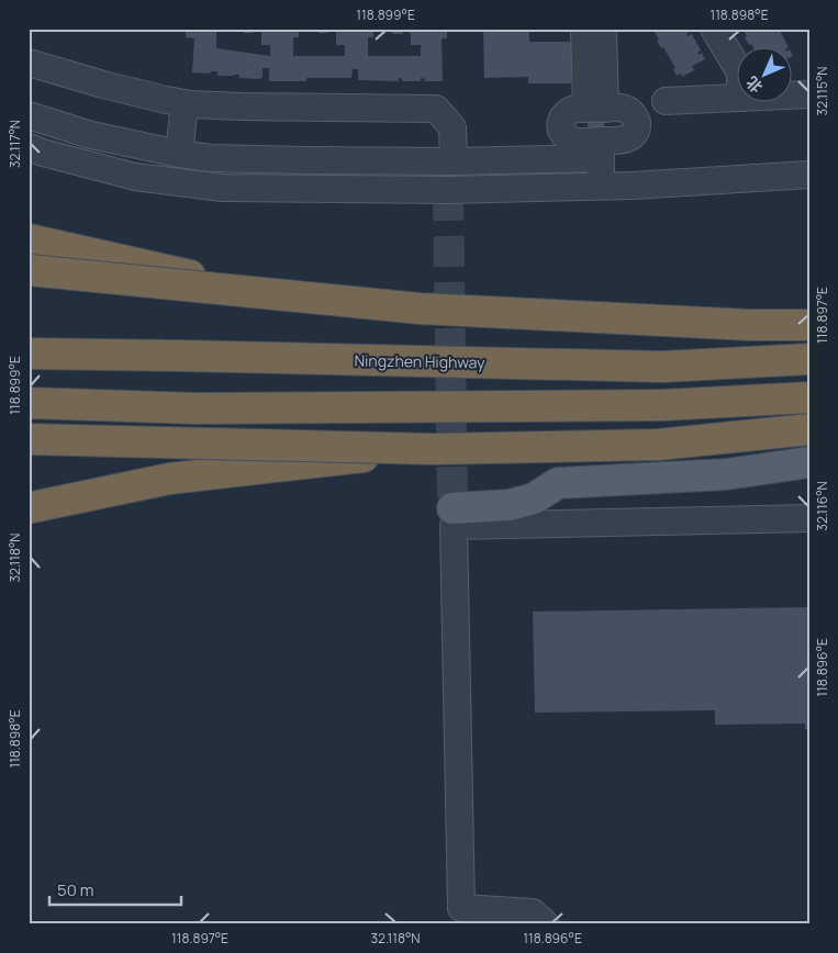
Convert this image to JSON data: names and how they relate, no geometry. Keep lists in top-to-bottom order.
{
  "streets": {
    "highway": ["Ningzhen Highway"]
  },
  "scale_bar": "50 m",
  "north": "bottom left",
  "coordinates": [
    "118.899°E",
    "118.898°E",
    "32.115°N",
    "32.117°N",
    "118.897°E",
    "32.116°N",
    "32.118°N",
    "118.896°E"
  ]
}
